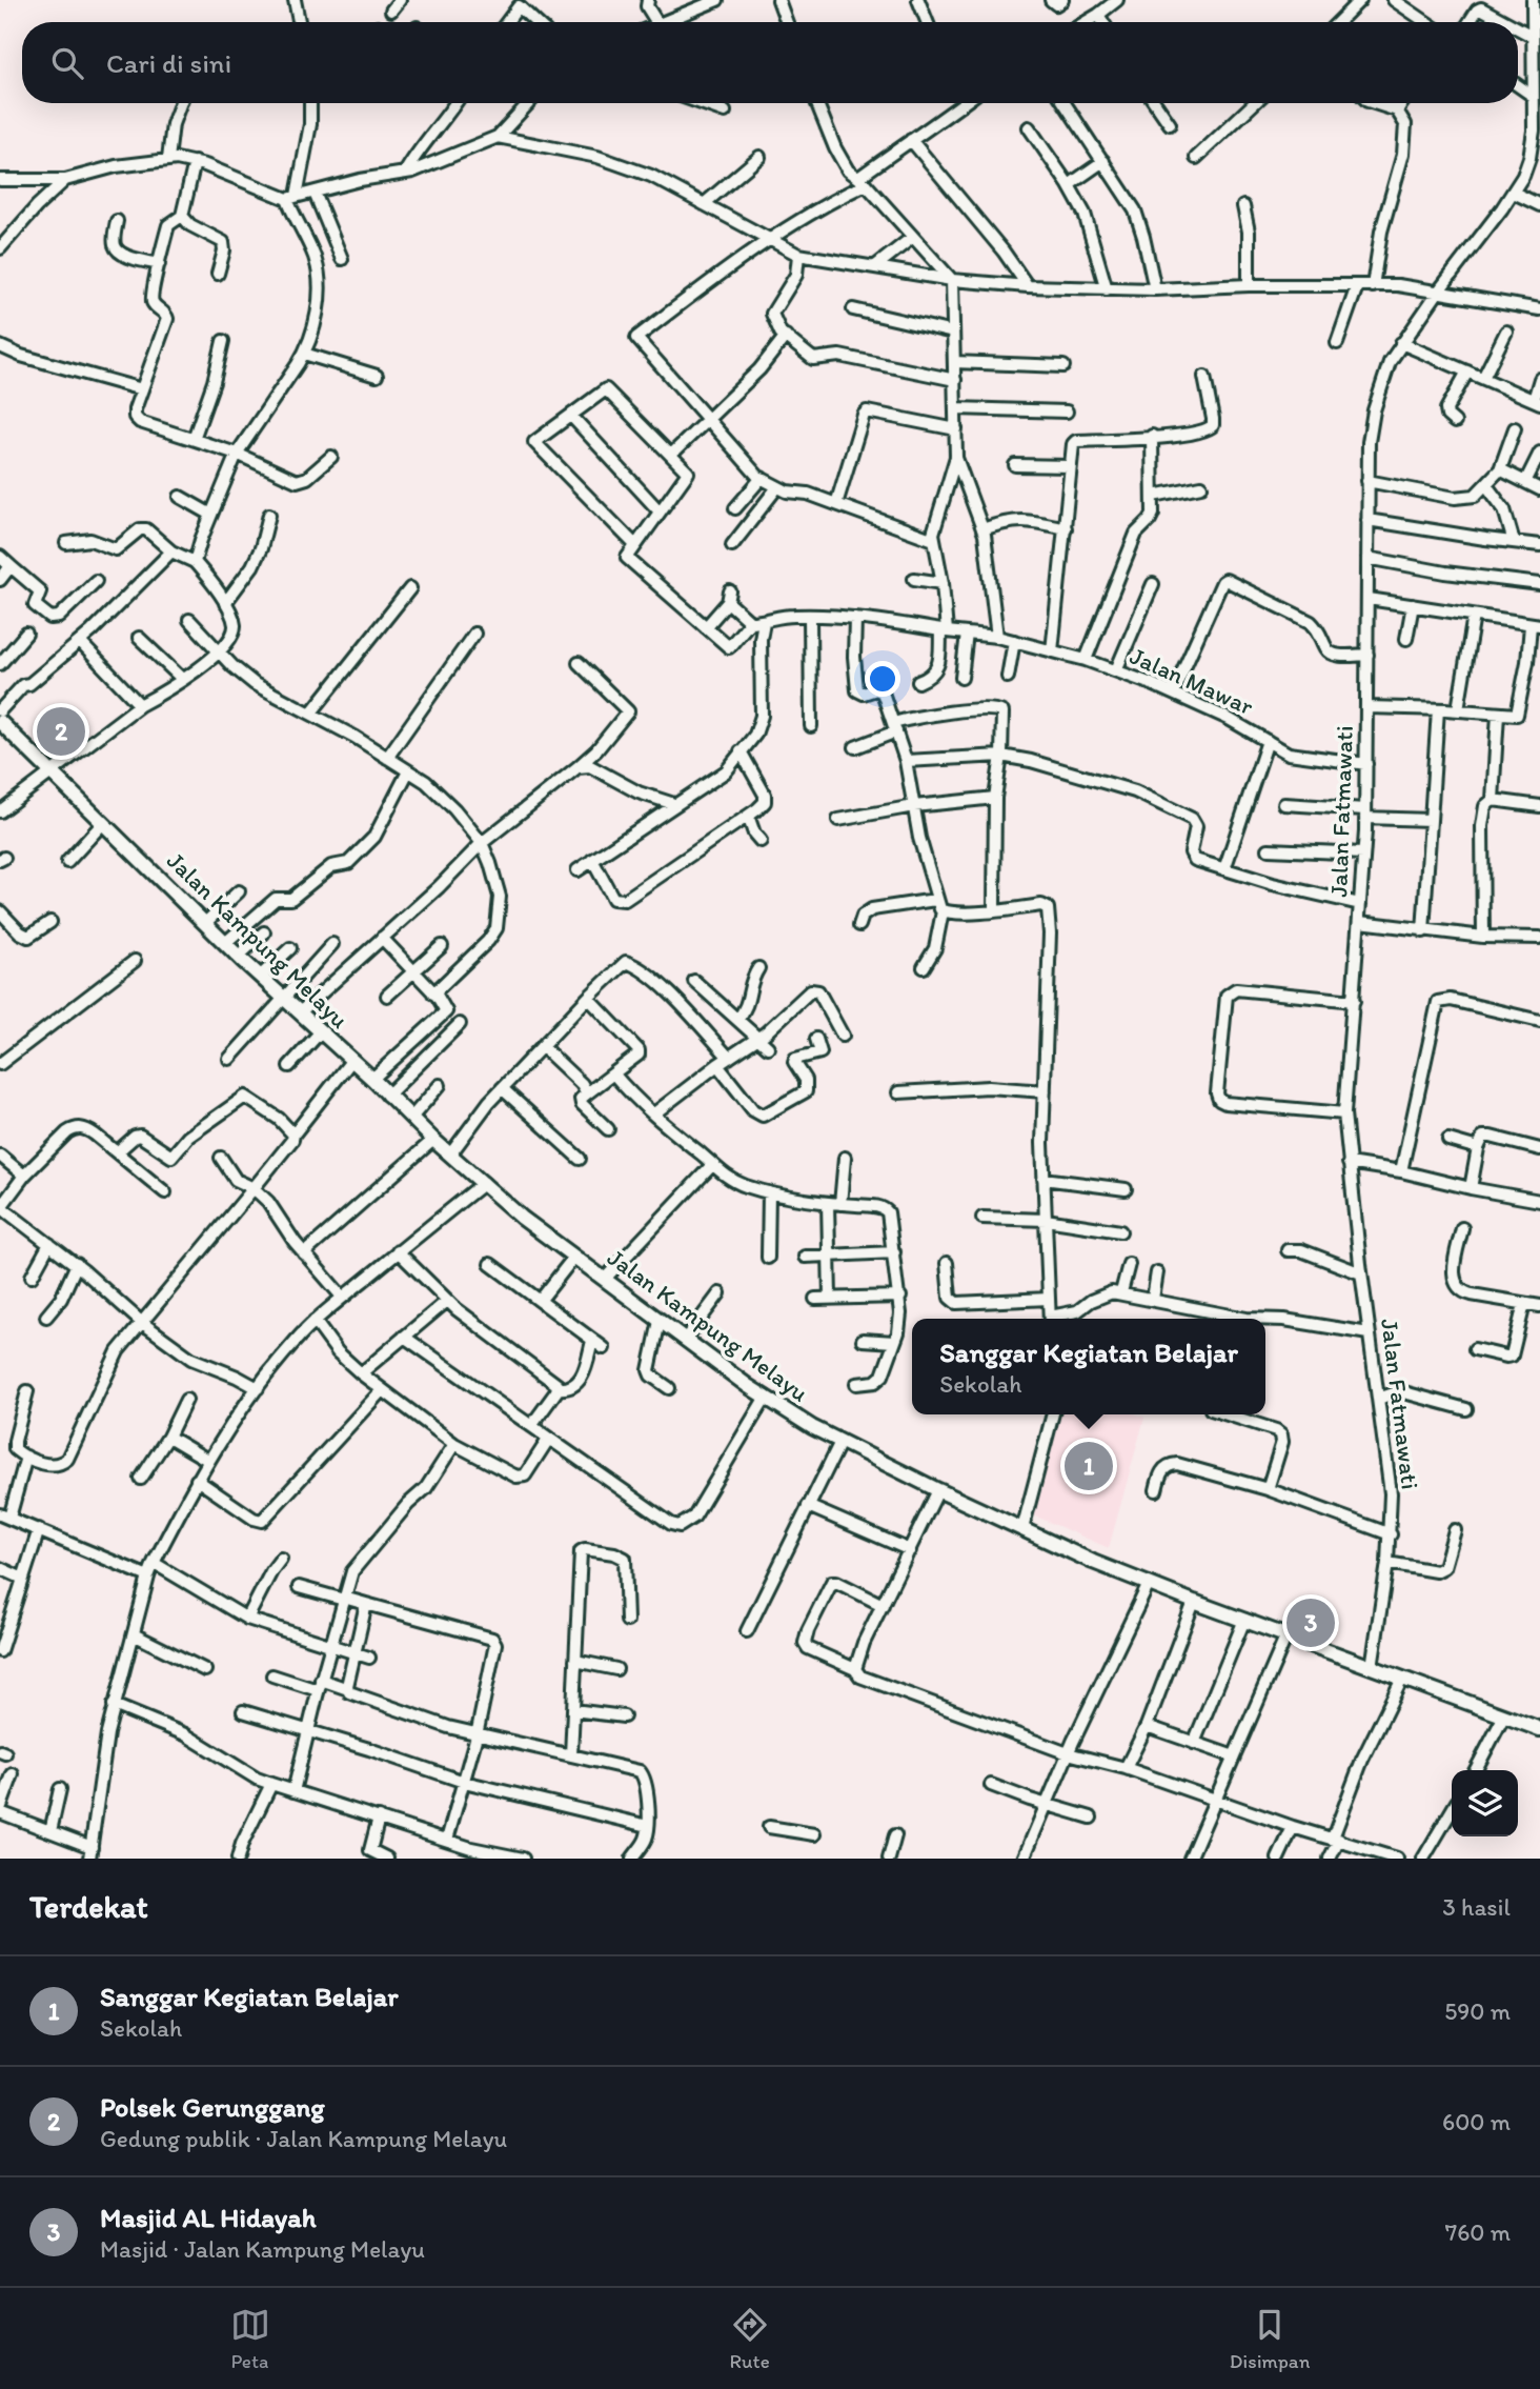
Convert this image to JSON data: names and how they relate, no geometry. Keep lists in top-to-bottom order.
{
  "streets": {
    "main road": ["Jalan Kampung Melayu"],
    "street": ["Jalan Mawar", "Jalan Fatmawati"]
  },
  "crossings": [
    ["Jalan Mawar", "Jalan Fatmawati"],
    ["Jalan Fatmawati", "Jalan Kampung Melayu"]
  ],
  "page": {
    "search": "Cari di sini",
    "pins": ["2", "1", "3"],
    "popup": ["Sanggar Kegiatan Belajar", "Sekolah"],
    "heading": ["Terdekat", "3 hasil"],
    "list": [
      {
        "mark": "1",
        "name": "Sanggar Kegiatan Belajar",
        "note": "Sekolah",
        "value": "590 m"
      },
      {
        "mark": "2",
        "name": "Polsek Gerunggang",
        "note": "Gedung publik · Jalan Kampung Melayu",
        "value": "600 m"
      },
      {
        "mark": "3",
        "name": "Masjid AL Hidayah",
        "note": "Masjid · Jalan Kampung Melayu",
        "value": "760 m"
      }
    ],
    "nav": ["Peta", "Rute", "Disimpan"]
  }
}
